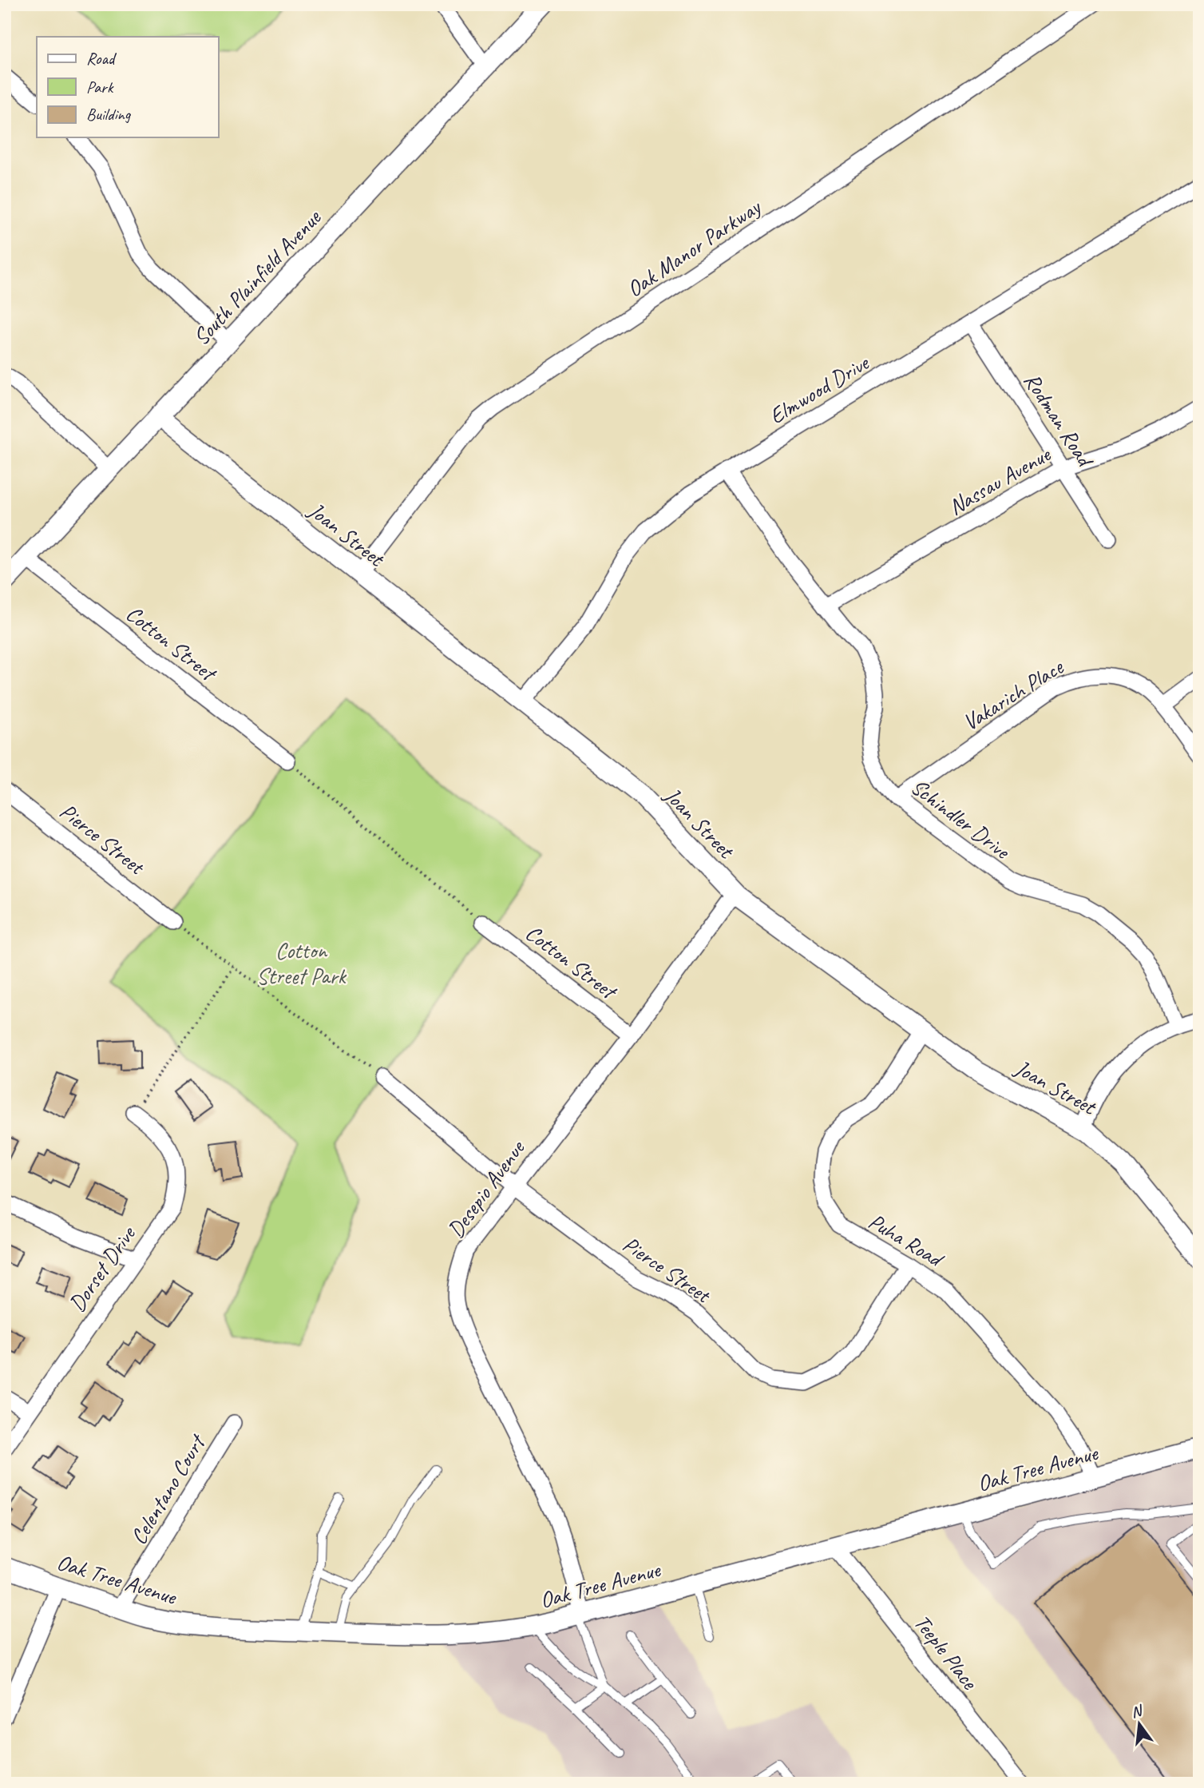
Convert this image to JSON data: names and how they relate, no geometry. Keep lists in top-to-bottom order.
{
  "streets": {
    "street": [
      "Oak Manor Parkway",
      "South Plainfield Avenue",
      "Elmwood Drive",
      "Rodman Road",
      "Nassau Avenue",
      "Joan Street",
      "Cotton Street",
      "Vakarich Place",
      "Schindler Drive",
      "Pierce Street",
      "Desepio Avenue",
      "Puha Road",
      "Dorset Drive",
      "Oak Tree Avenue",
      "Celentano Court",
      "Teeple Place"
    ]
  },
  "crossings": [
    ["Oak Manor Parkway", "Joan Street"],
    ["South Plainfield Avenue", "Joan Street"],
    ["South Plainfield Avenue", "Cotton Street"],
    ["Elmwood Drive", "Rodman Road"],
    ["Elmwood Drive", "Joan Street"],
    ["Elmwood Drive", "Schindler Drive"],
    ["Rodman Road", "Nassau Avenue"],
    ["Nassau Avenue", "Schindler Drive"],
    ["Joan Street", "Desepio Avenue"],
    ["Joan Street", "Puha Road"],
    ["Cotton Street", "Desepio Avenue"],
    ["Vakarich Place", "Schindler Drive"],
    ["Pierce Street", "Desepio Avenue"],
    ["Pierce Street", "Puha Road"],
    ["Desepio Avenue", "Oak Tree Avenue"],
    ["Puha Road", "Oak Tree Avenue"],
    ["Oak Tree Avenue", "Celentano Court"],
    ["Oak Tree Avenue", "Teeple Place"]
  ],
  "parks": ["Cotton Street Park"],
  "legend": ["Road", "Park", "Building"],
  "north": "top"
}
